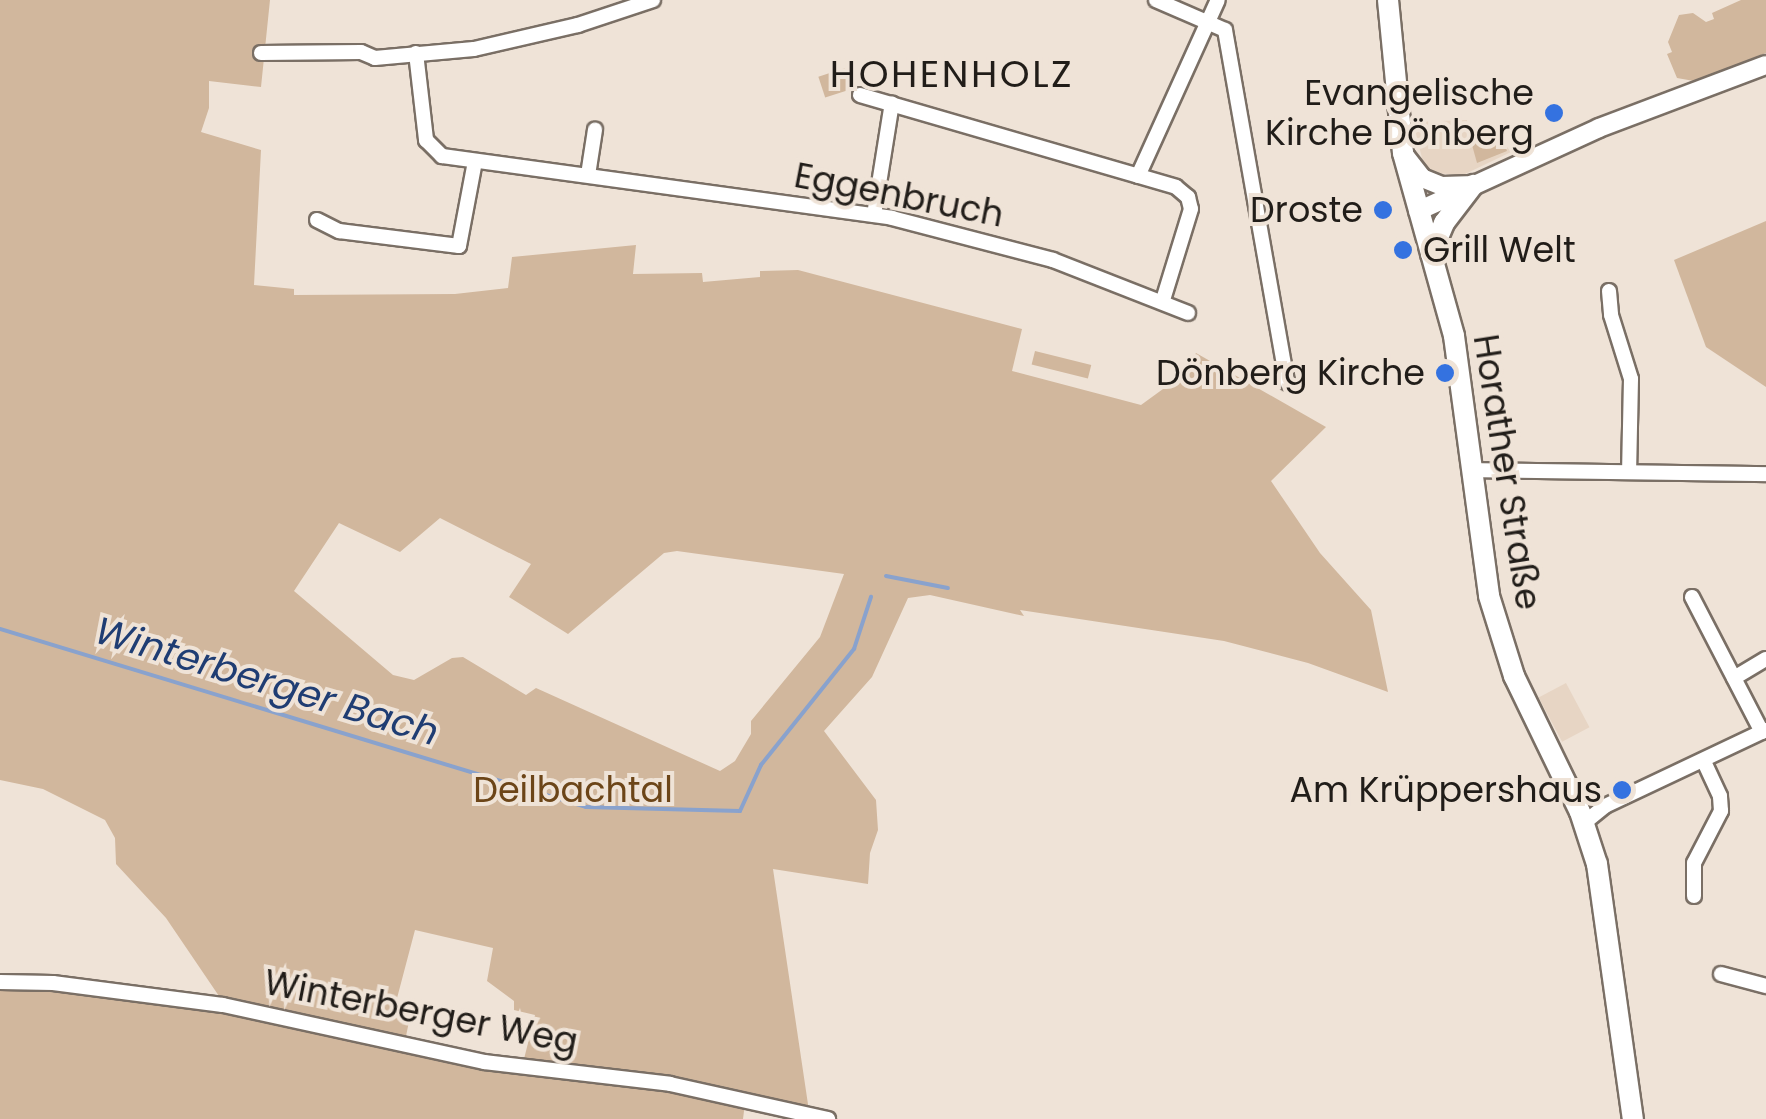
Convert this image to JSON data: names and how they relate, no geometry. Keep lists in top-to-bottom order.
{
  "streets": {
    "main road": ["Horather Straße"],
    "street": ["Eggenbruch", "Winterberger Weg"]
  },
  "districts": ["HOHENHOLZ"],
  "water": ["Winterberger Bach"],
  "parks": ["Deilbachtal"],
  "places": [
    "Evangelische Kirche Dönberg",
    "Droste",
    "Grill Welt",
    "Dönberg Kirche",
    "Am Krüppershaus"
  ]
}
